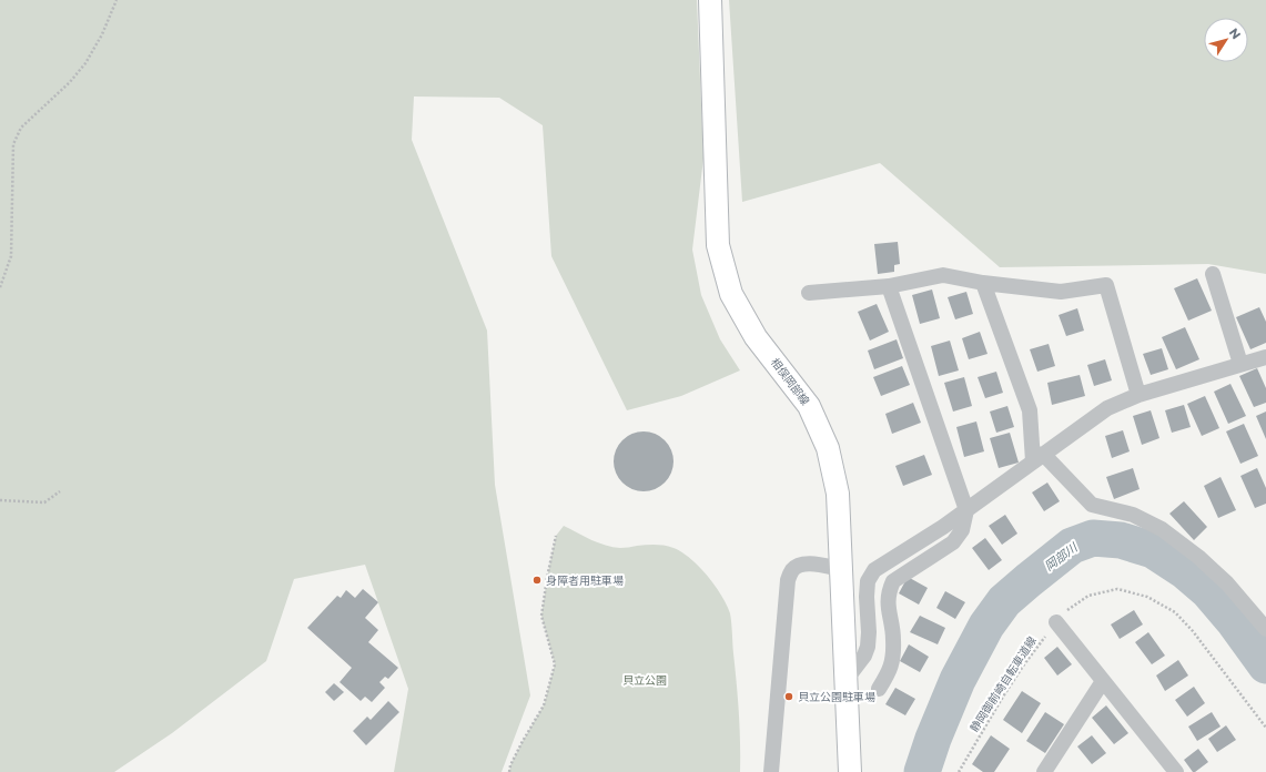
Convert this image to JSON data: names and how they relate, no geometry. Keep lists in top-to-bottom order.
{
  "streets": {
    "main road": ["相俣岡部線"],
    "path": ["静岡御前崎自転車道線"]
  },
  "water": ["岡部川"],
  "parks": ["貝立公園"],
  "places": ["身障者用駐車場", "貝立公園駐車場"],
  "north": "top right"
}
